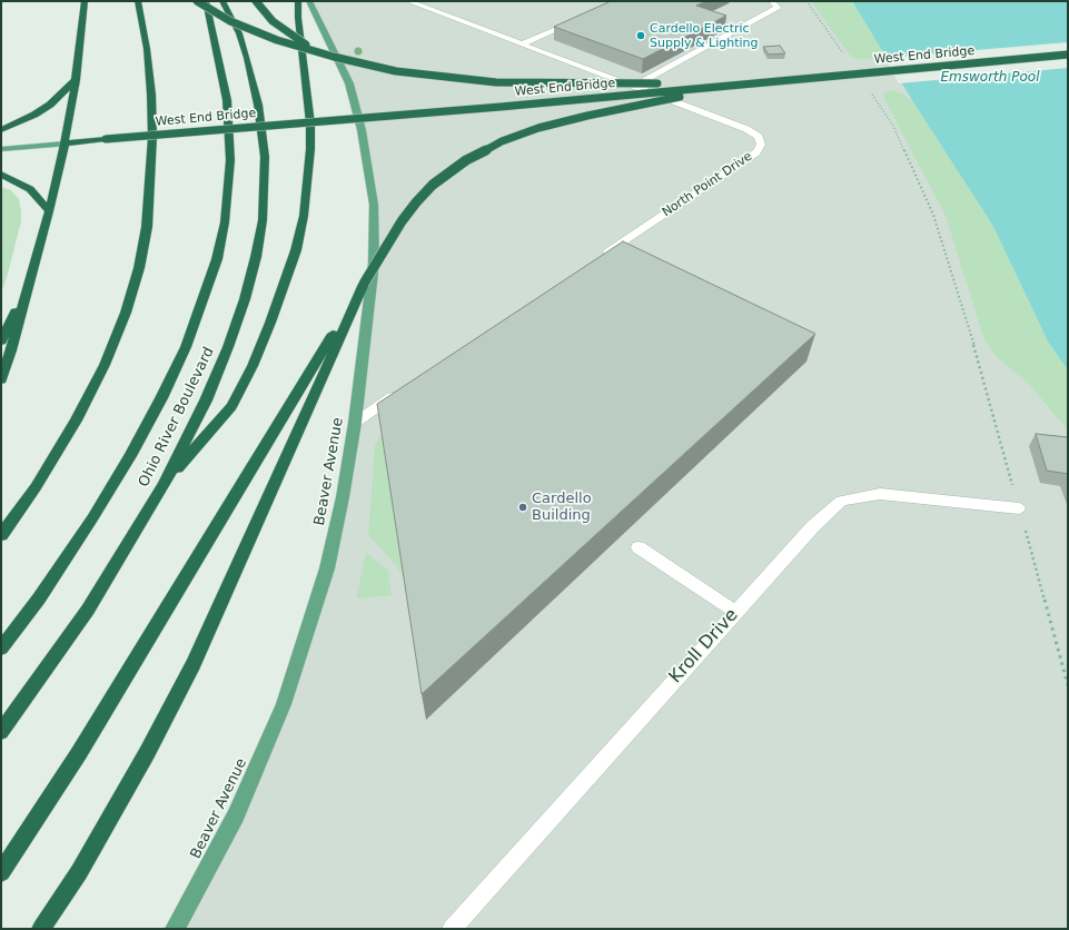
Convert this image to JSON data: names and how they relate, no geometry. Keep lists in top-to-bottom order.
{
  "streets": {
    "highway": ["West End Bridge", "Ohio River Boulevard"],
    "main road": ["Beaver Avenue"],
    "street": ["North Point Drive", "Kroll Drive"]
  },
  "water": ["Emsworth Pool"],
  "places": ["Cardello Electric Supply & Lighting", "Cardello Building"]
}
